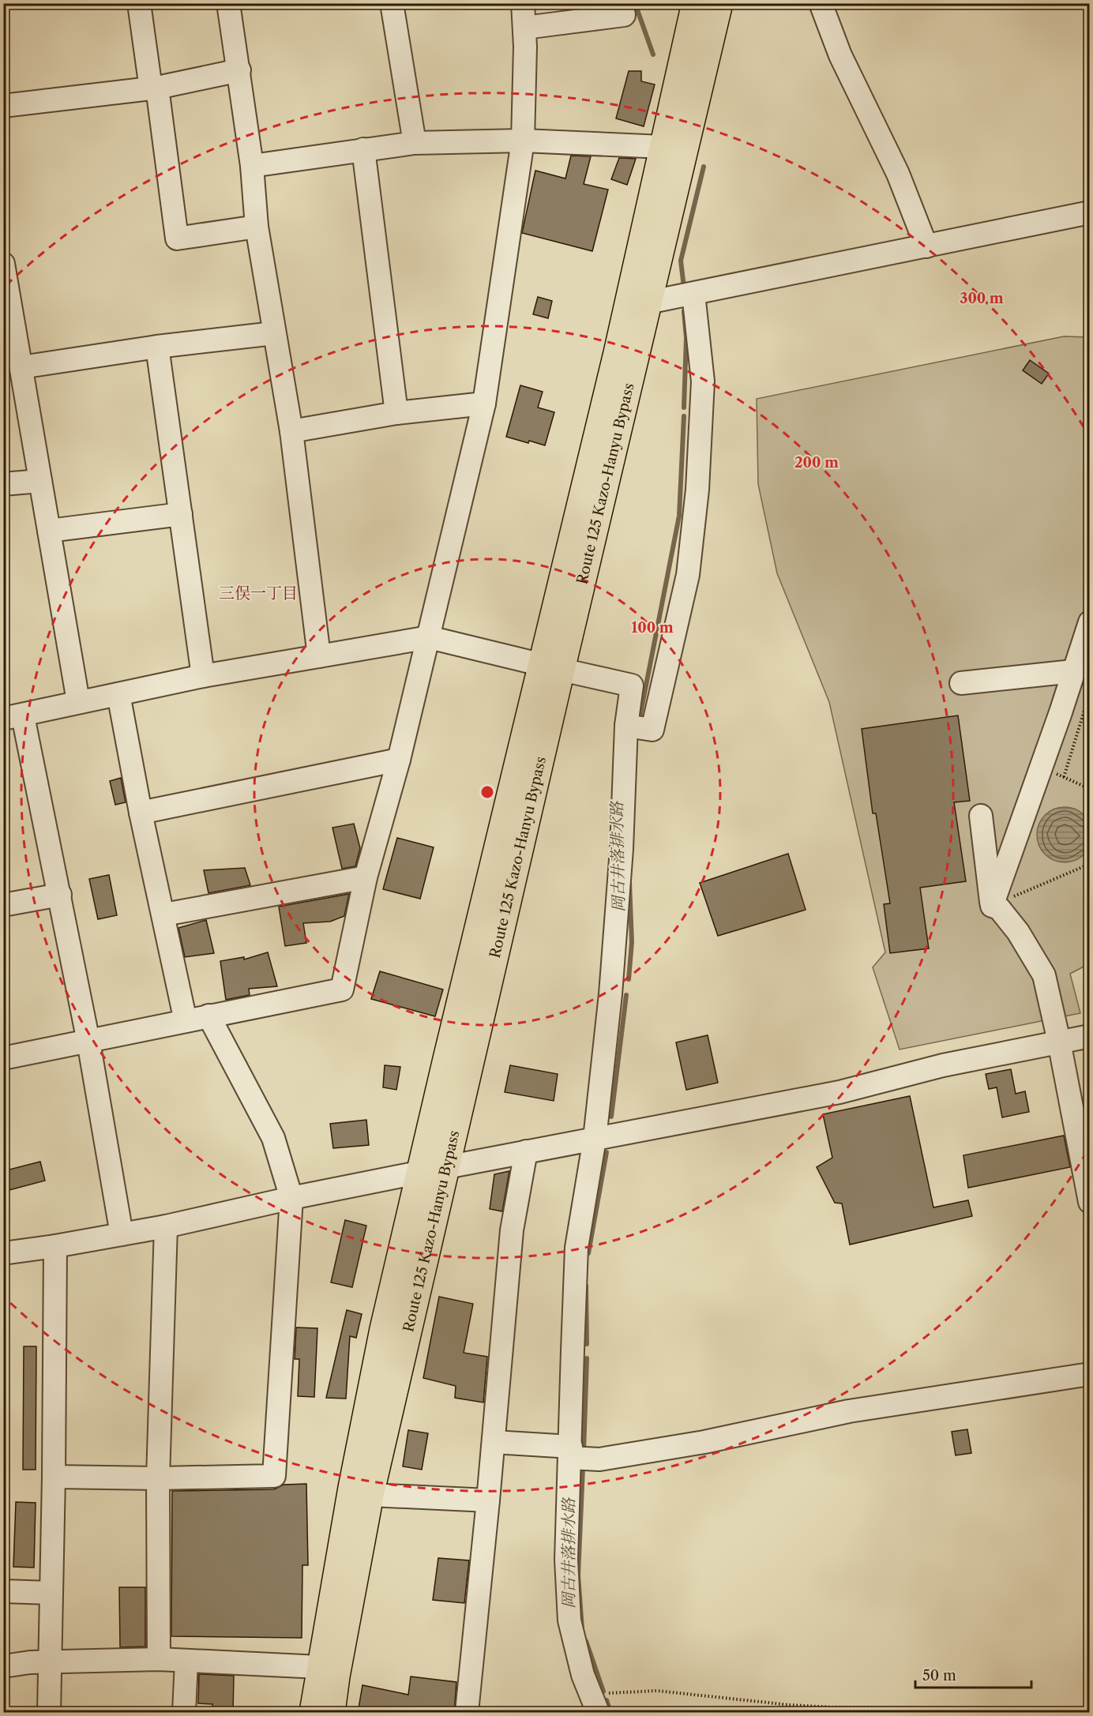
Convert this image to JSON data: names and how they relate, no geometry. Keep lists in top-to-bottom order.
{
  "streets": {
    "highway": ["Route 125 Kazo-Hanyu Bypass"]
  },
  "districts": ["三俣一丁目"],
  "water": ["岡古井落排水路"],
  "scale_bar": "50 m",
  "rings": ["300 m", "200 m", "100 m"]
}
